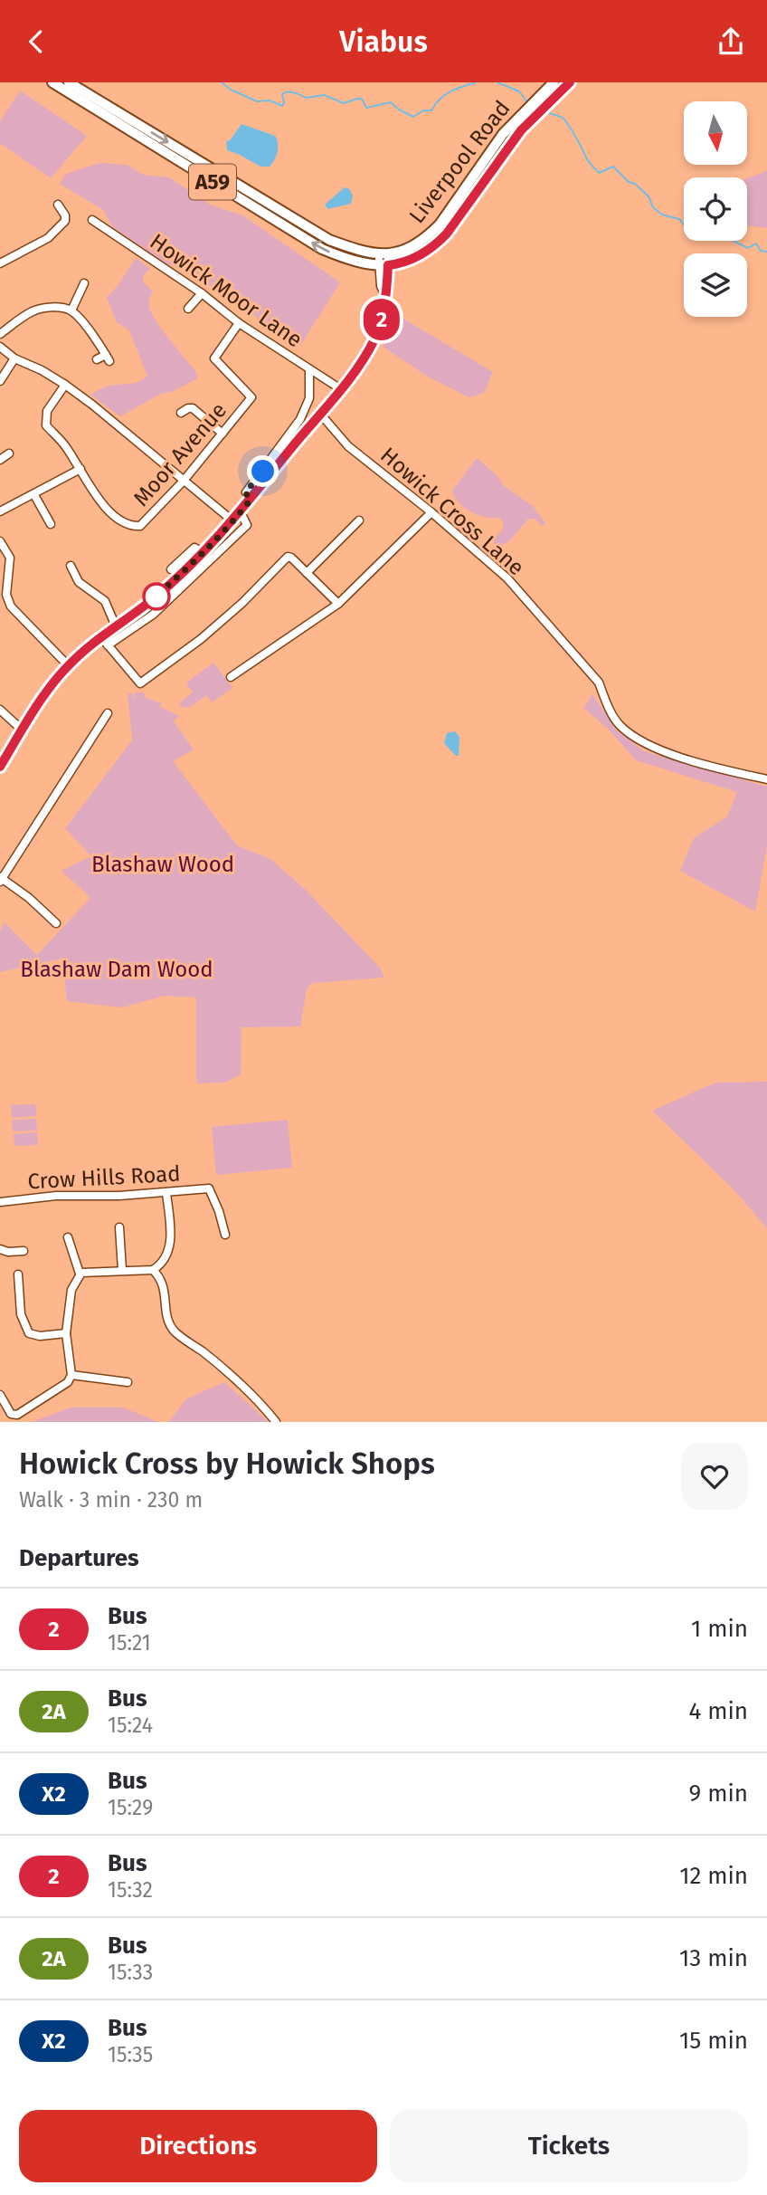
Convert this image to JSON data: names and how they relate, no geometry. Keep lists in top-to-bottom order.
{
  "streets": {
    "highway": ["Liverpool Road", "A59"],
    "street": [
      "Howick Moor Lane",
      "Moor Avenue",
      "Howick Cross Lane",
      "Crow Hills Road"
    ]
  },
  "crossings": [
    ["Liverpool Road", "A59"],
    ["Howick Moor Lane", "Moor Avenue"]
  ],
  "parks": ["Blashaw Wood", "Blashaw Dam Wood"],
  "lines": ["bus line 2"],
  "north": "bottom",
  "page": {
    "header": "Viabus",
    "on_map": "2",
    "heading": [
      ["Howick Cross by Howick Shops", "Walk · 3 min · 230 m"],
      "Departures"
    ],
    "list": [
      {
        "mark": "2",
        "name": "Bus",
        "note": "15:21",
        "value": "1 min"
      },
      {
        "mark": "2A",
        "name": "Bus",
        "note": "15:24",
        "value": "4 min"
      },
      {
        "mark": "X2",
        "name": "Bus",
        "note": "15:29",
        "value": "9 min"
      },
      {
        "mark": "2",
        "name": "Bus",
        "note": "15:32",
        "value": "12 min"
      },
      {
        "mark": "2A",
        "name": "Bus",
        "note": "15:33",
        "value": "13 min"
      },
      {
        "mark": "X2",
        "name": "Bus",
        "note": "15:35",
        "value": "15 min"
      }
    ],
    "buttons": ["Directions", "Tickets"]
  }
}
